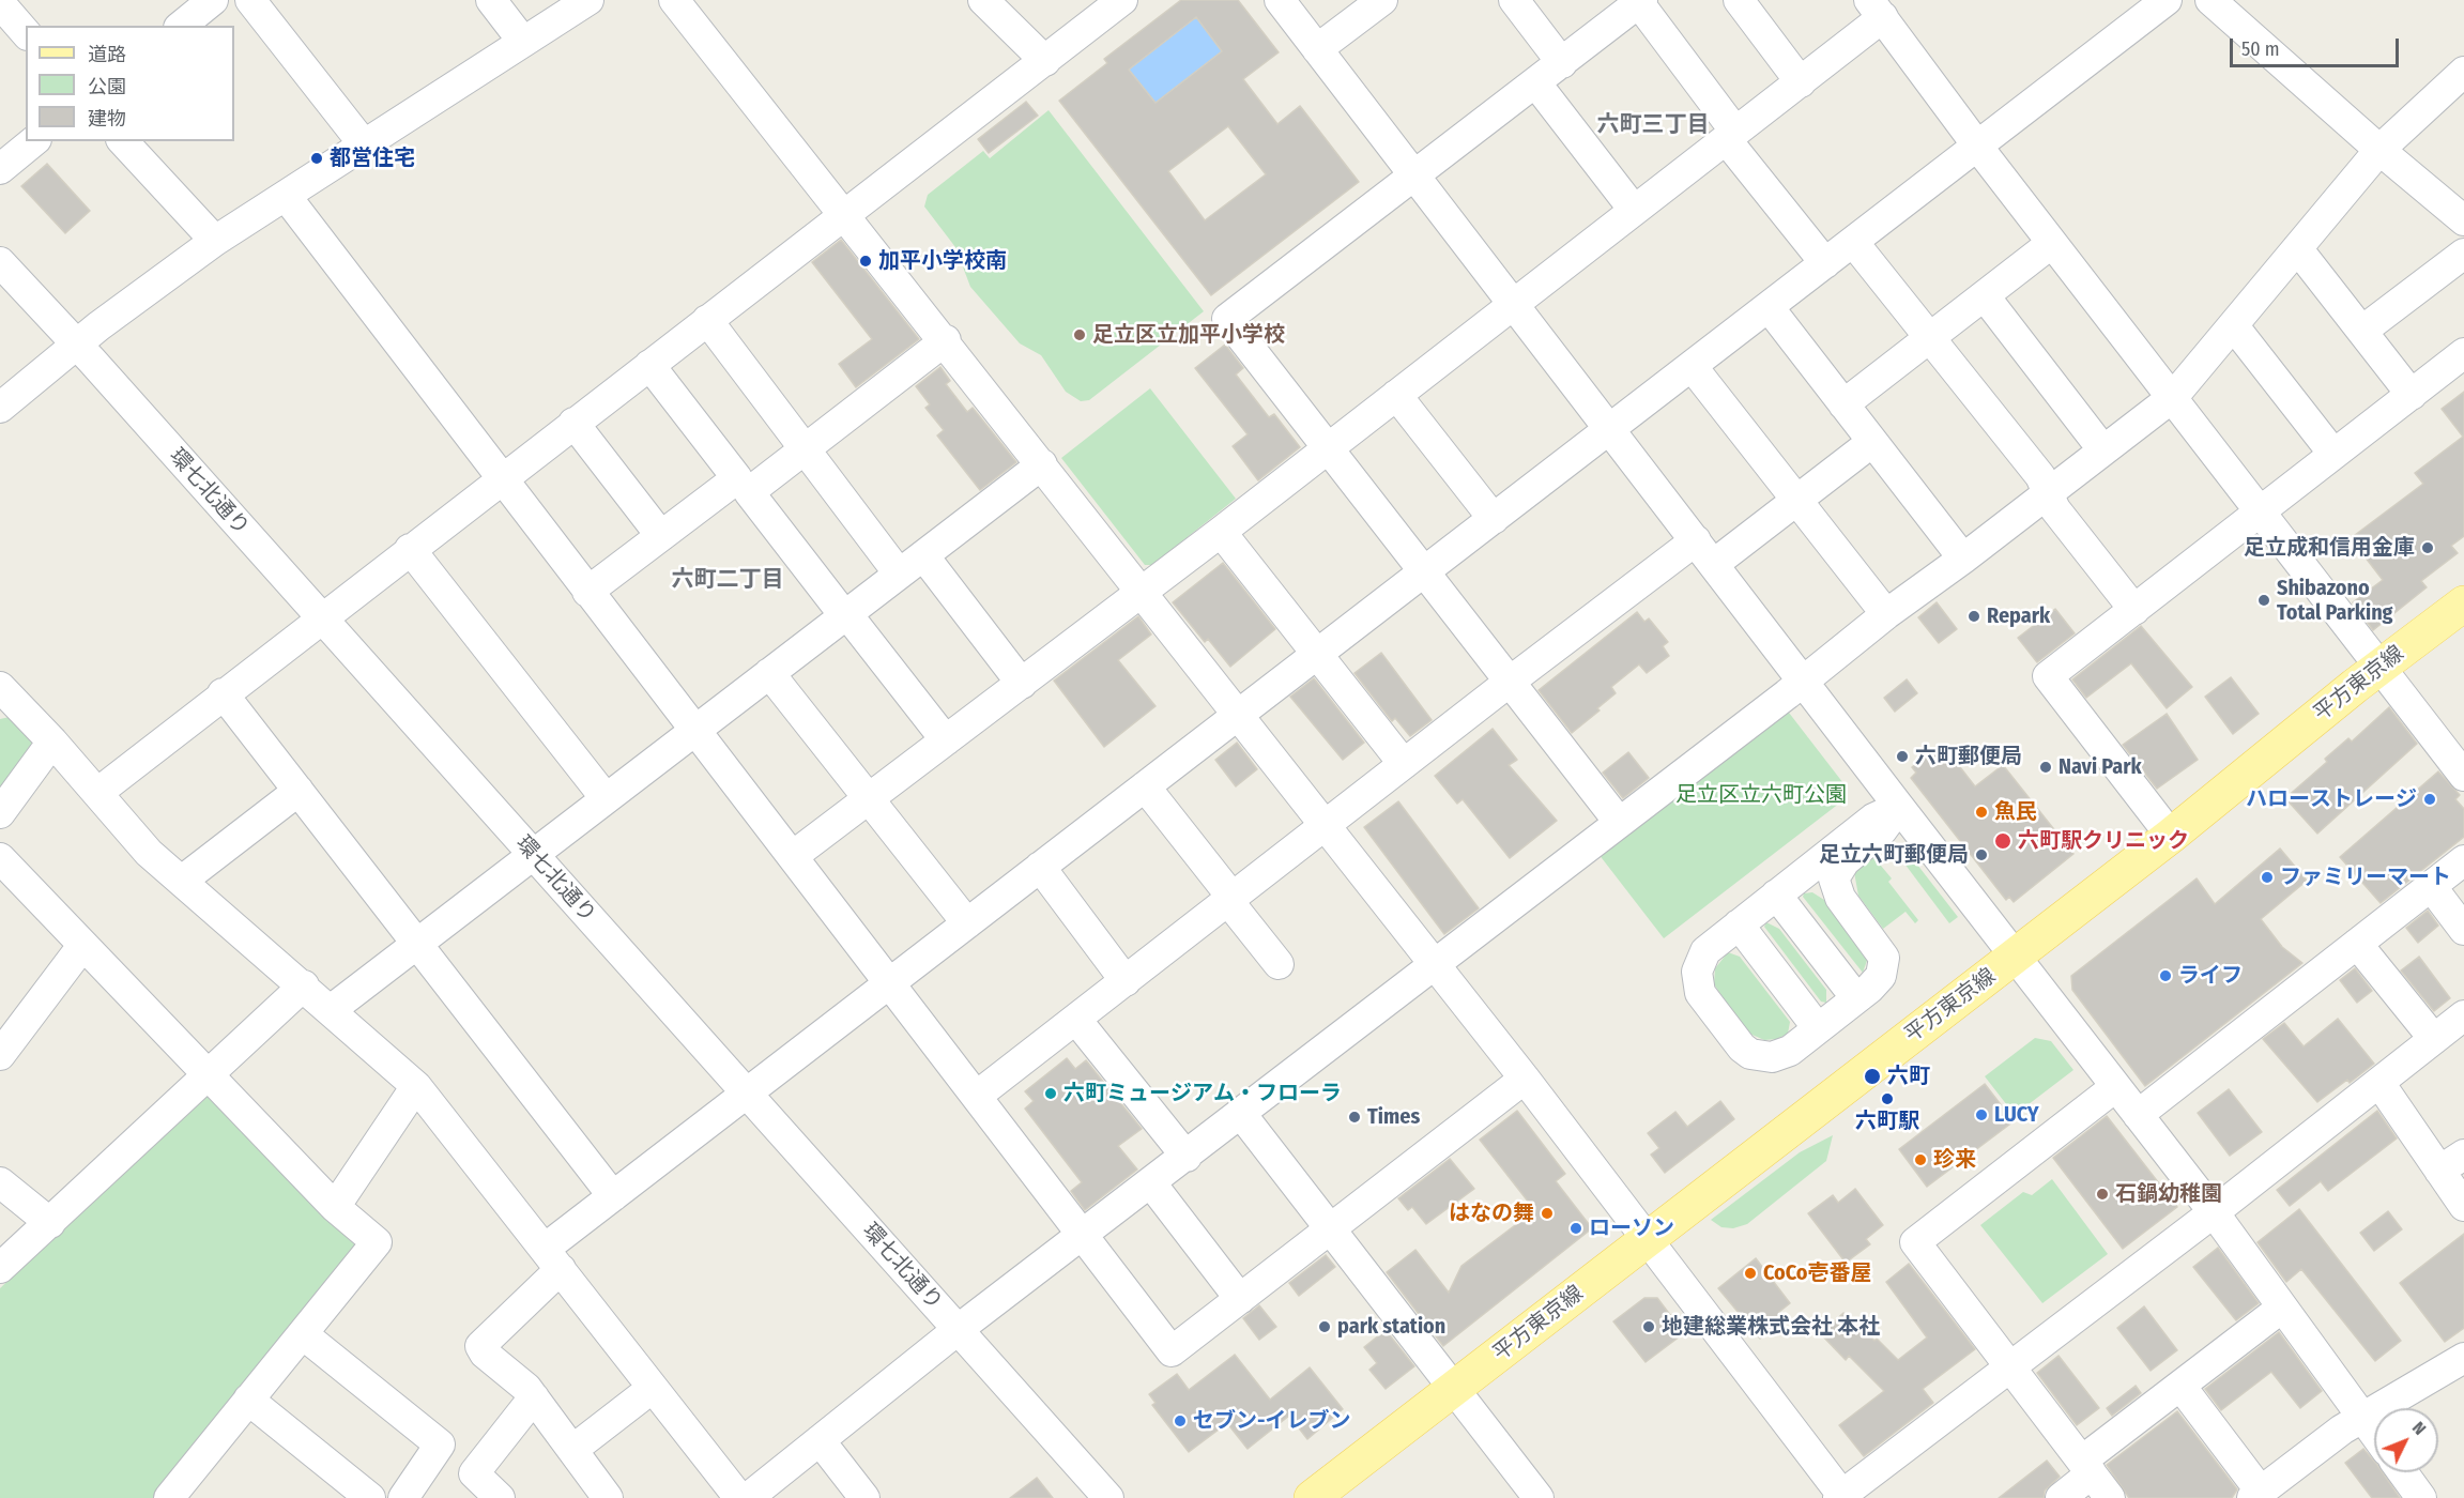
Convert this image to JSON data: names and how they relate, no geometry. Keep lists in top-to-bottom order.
{
  "streets": {
    "main road": ["平方東京線"],
    "street": ["環七北通り"]
  },
  "districts": ["六町三丁目", "六町二丁目"],
  "parks": ["足立区立六町公園"],
  "places": [
    "都営住宅",
    "加平小学校南",
    "足立区立加平小学校",
    "足立成和信用金庫",
    "Shibazono Total Parking",
    "Repark",
    "六町郵便局",
    "Navi Park",
    "ハローストレージ",
    "魚民",
    "六町駅クリニック",
    "足立六町郵便局",
    "ファミリーマート",
    "ライフ",
    "六町",
    "六町ミュージアム・フローラ",
    "六町駅",
    "LUCY",
    "Times",
    "珍来",
    "石鍋幼稚園",
    "はなの舞",
    "ローソン",
    "CoCo壱番屋",
    "park station",
    "地建総業株式会社 本社",
    "セブン-イレブン"
  ],
  "legend": ["道路", "公園", "建物"],
  "scale_bar": "50 m",
  "north": "top right"
}
